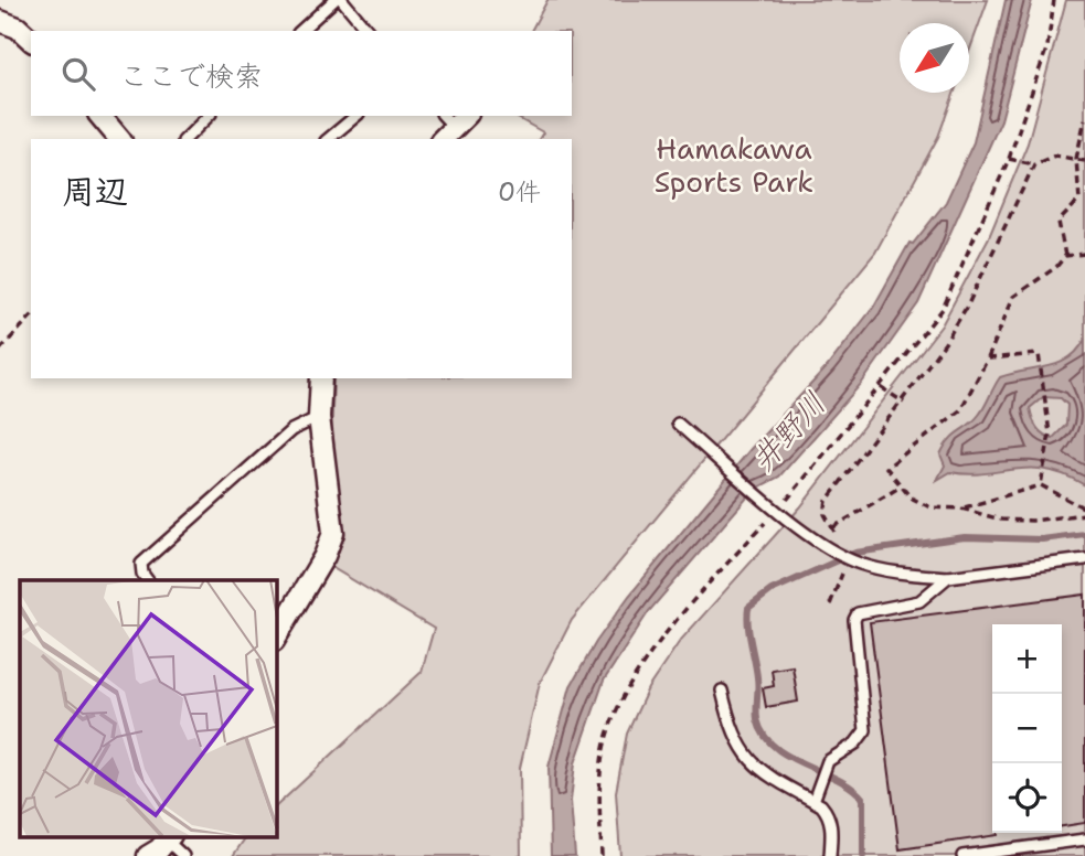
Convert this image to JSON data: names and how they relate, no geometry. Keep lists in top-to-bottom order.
{
  "water": ["井野川"],
  "parks": ["Hamakawa Sports Park"],
  "north": "bottom left",
  "page": {
    "search": "ここで検索",
    "heading": ["周辺", "0件"],
    "map_buttons": ["+", "−"]
  }
}
